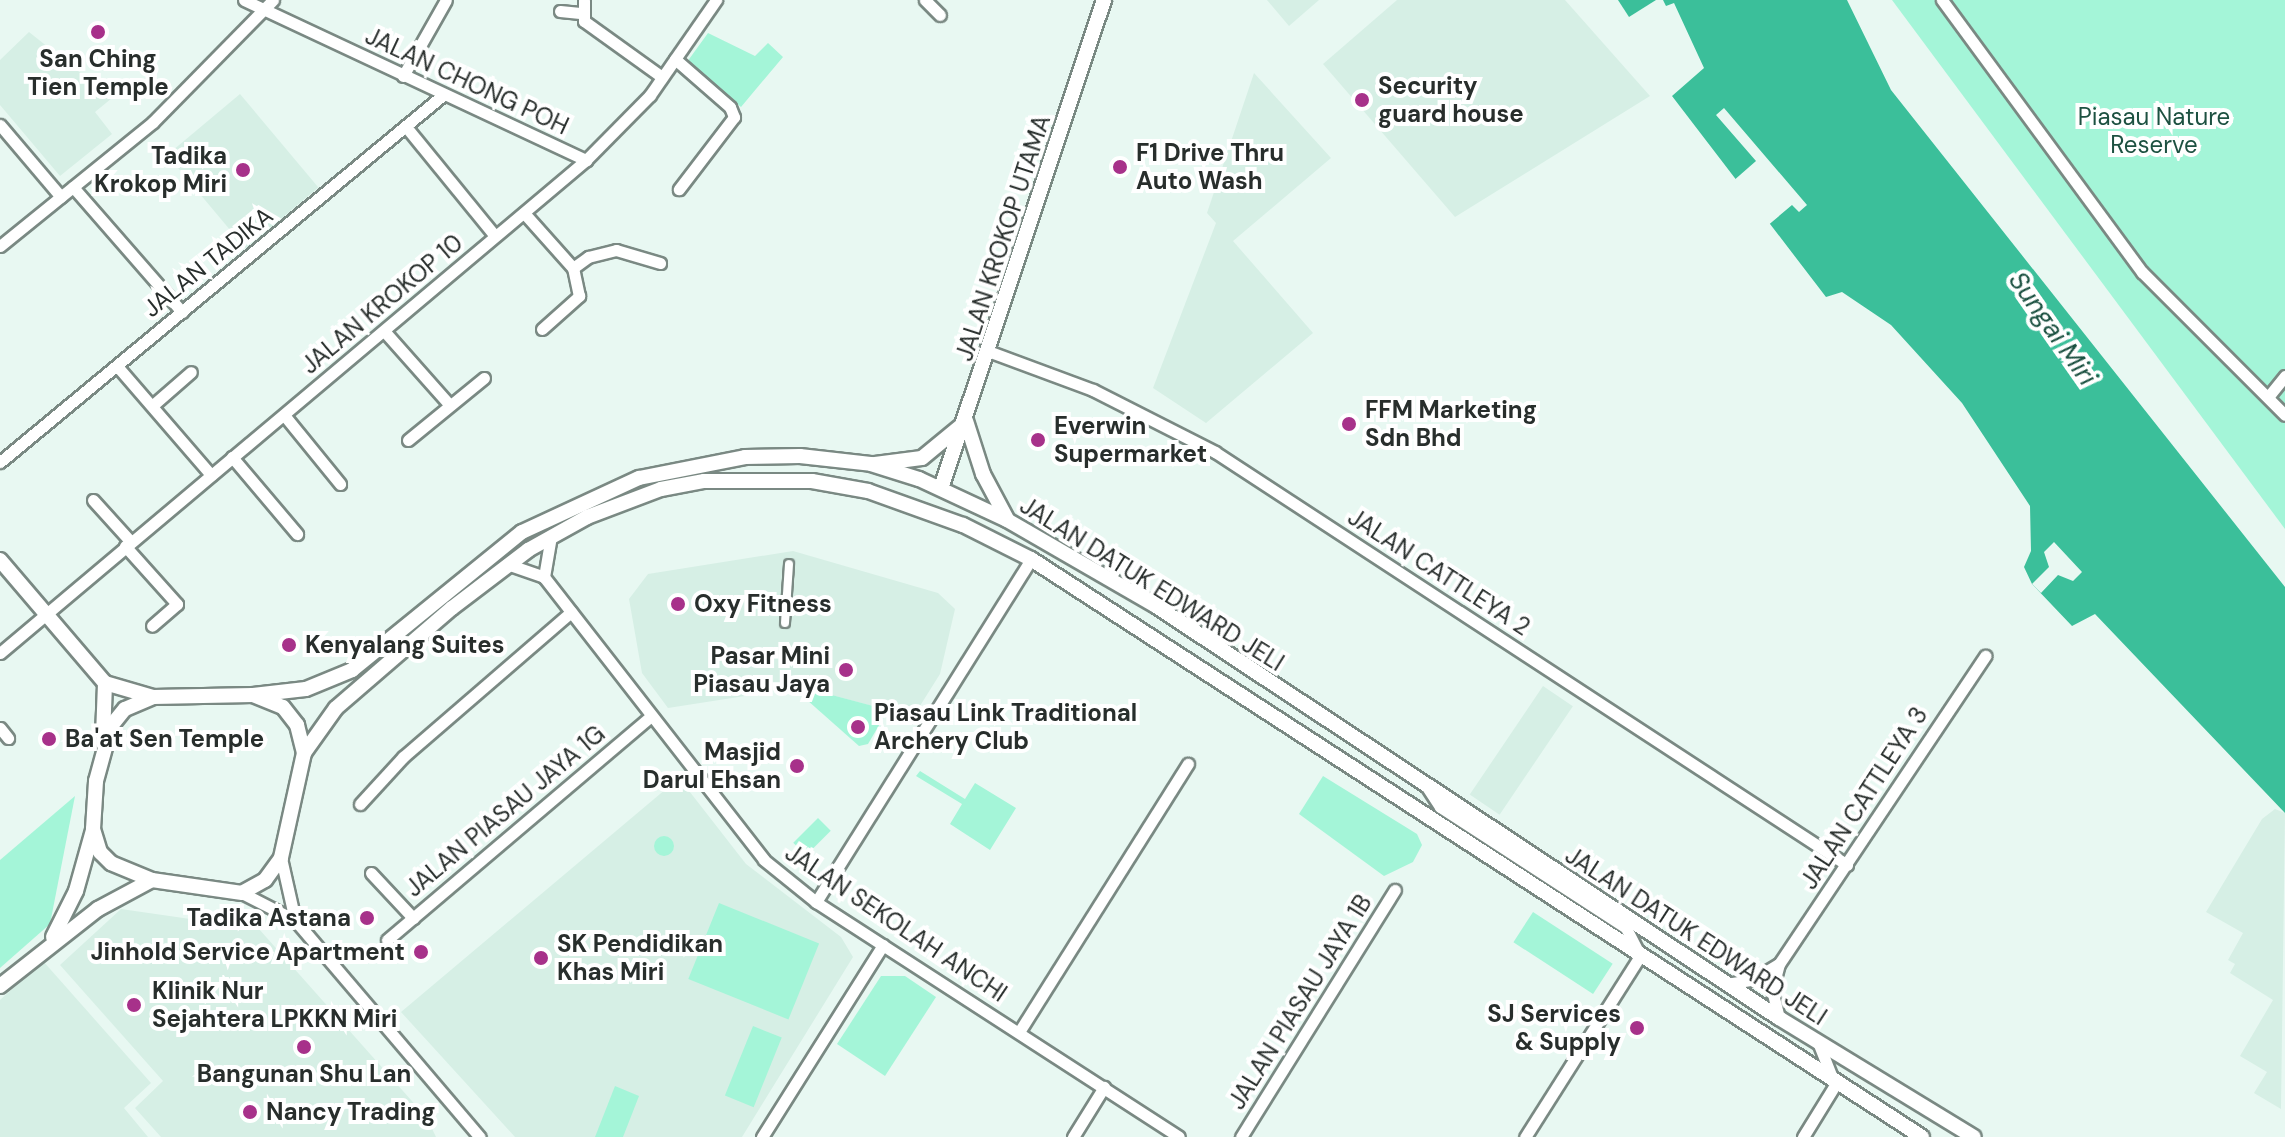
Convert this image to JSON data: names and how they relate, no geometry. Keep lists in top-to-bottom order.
{
  "streets": {
    "street": [
      "JALAN CHONG POH",
      "JALAN KROKOP UTAMA",
      "JALAN TADIKA",
      "JALAN KROKOP 10",
      "JALAN CATTLEYA 2",
      "JALAN DATUK EDWARD JELI",
      "JALAN CATTLEYA 3",
      "JALAN PIASAU JAYA 1G",
      "JALAN SEKOLAH ANCHI",
      "JALAN PIASAU JAYA 1B"
    ]
  },
  "crossings": [
    ["JALAN CHONG POH", "JALAN TADIKA"],
    ["JALAN CHONG POH", "JALAN KROKOP 10"],
    ["JALAN KROKOP UTAMA", "JALAN CATTLEYA 2"],
    ["JALAN KROKOP UTAMA", "JALAN DATUK EDWARD JELI"],
    ["JALAN CATTLEYA 2", "JALAN CATTLEYA 3"],
    ["JALAN DATUK EDWARD JELI", "JALAN CATTLEYA 3"],
    ["JALAN PIASAU JAYA 1G", "JALAN SEKOLAH ANCHI"]
  ],
  "water": ["Sungai Miri"],
  "parks": ["Piasau Nature Reserve"],
  "places": [
    "San Ching Tien Temple",
    "Security guard house",
    "F1 Drive Thru Auto Wash",
    "Tadika Krokop Miri",
    "FFM Marketing Sdn Bhd",
    "Everwin Supermarket",
    "Oxy Fitness",
    "Kenyalang Suites",
    "Pasar Mini Piasau Jaya",
    "Piasau Link Traditional Archery Club",
    "Ba'at Sen Temple",
    "Masjid Darul Ehsan",
    "Tadika Astana",
    "Jinhold Service Apartment",
    "SK Pendidikan Khas Miri",
    "Klinik Nur Sejahtera LPKKN Miri",
    "SJ Services & Supply",
    "Bangunan Shu Lan",
    "Nancy Trading"
  ]
}
